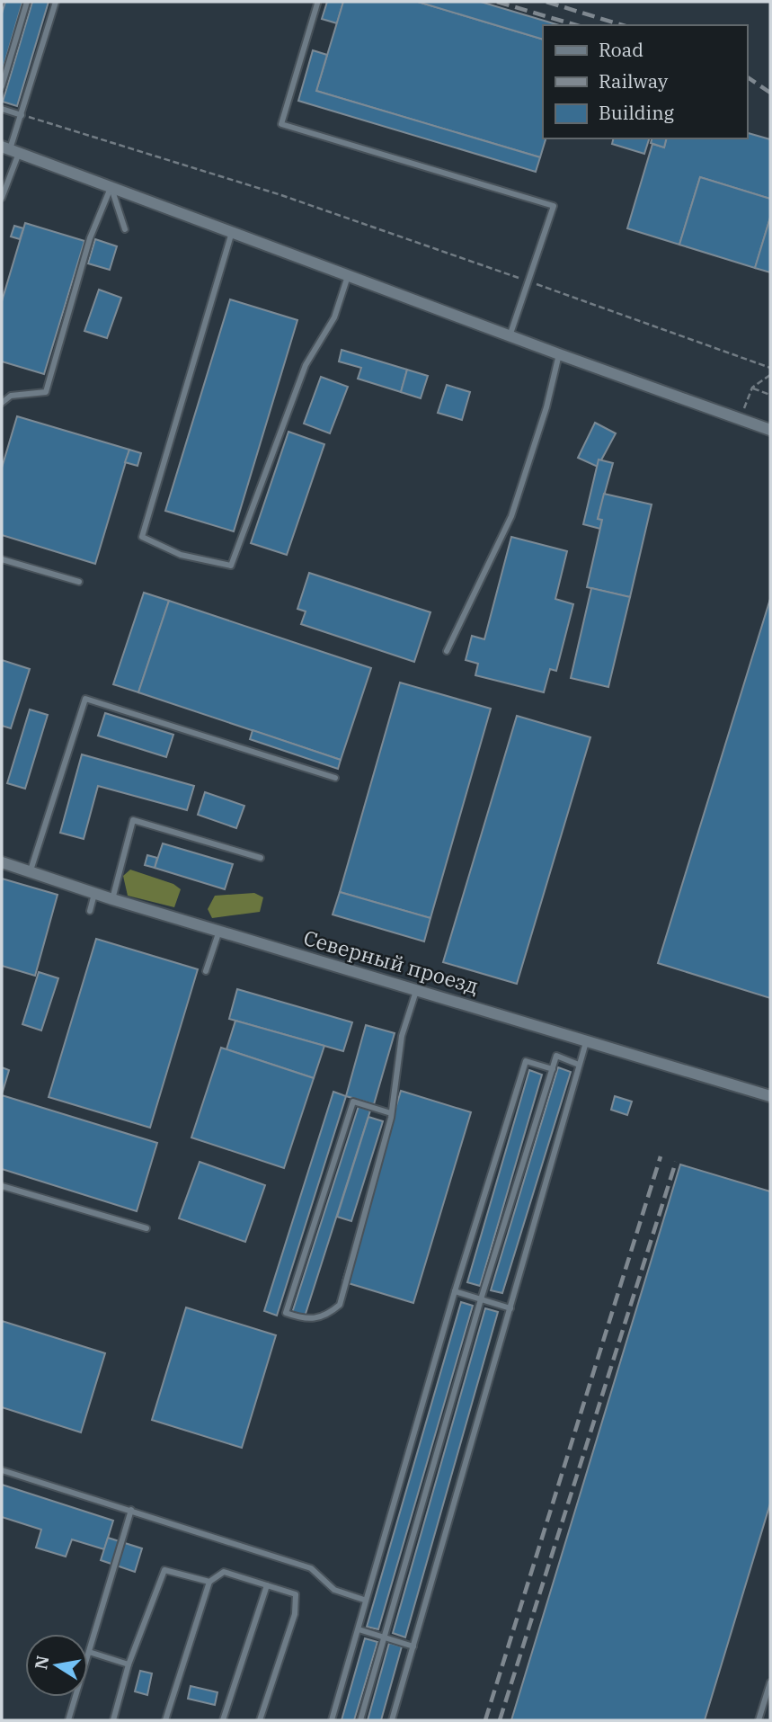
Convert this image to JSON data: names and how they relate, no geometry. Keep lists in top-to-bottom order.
{
  "streets": {
    "street": ["Северный проезд"]
  },
  "legend": ["Road", "Railway", "Building"],
  "north": "left"
}
